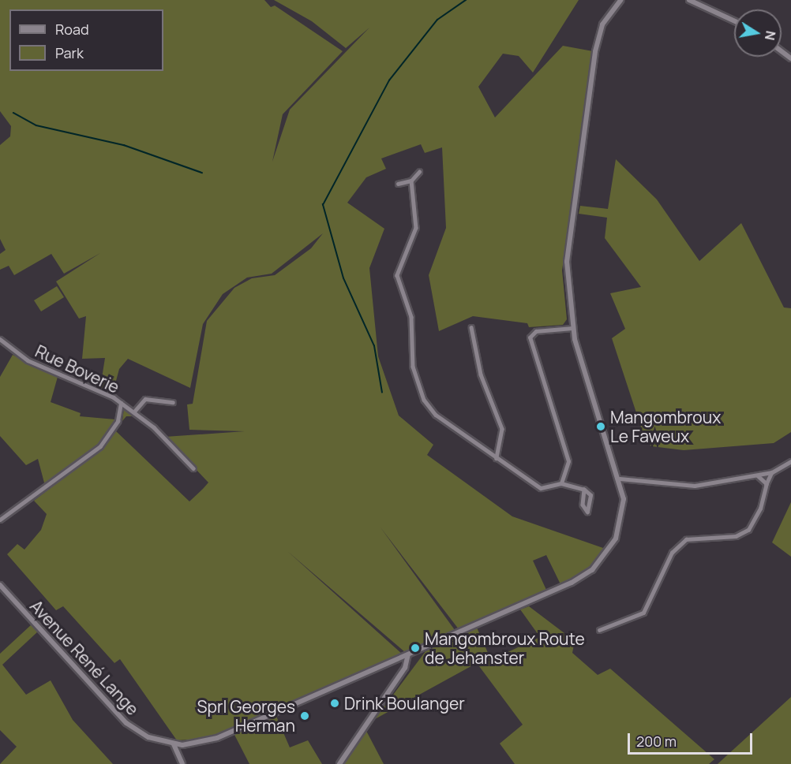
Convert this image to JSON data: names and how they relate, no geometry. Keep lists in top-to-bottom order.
{
  "streets": {
    "main road": ["Avenue René Lange"],
    "street": ["Rue Boverie"]
  },
  "places": [
    "Mangombroux Le Faweux",
    "Mangombroux Route de Jehanster",
    "Drink Boulanger",
    "Sprl Georges Herman"
  ],
  "legend": ["Road", "Park"],
  "scale_bar": "200 m",
  "north": "right"
}
